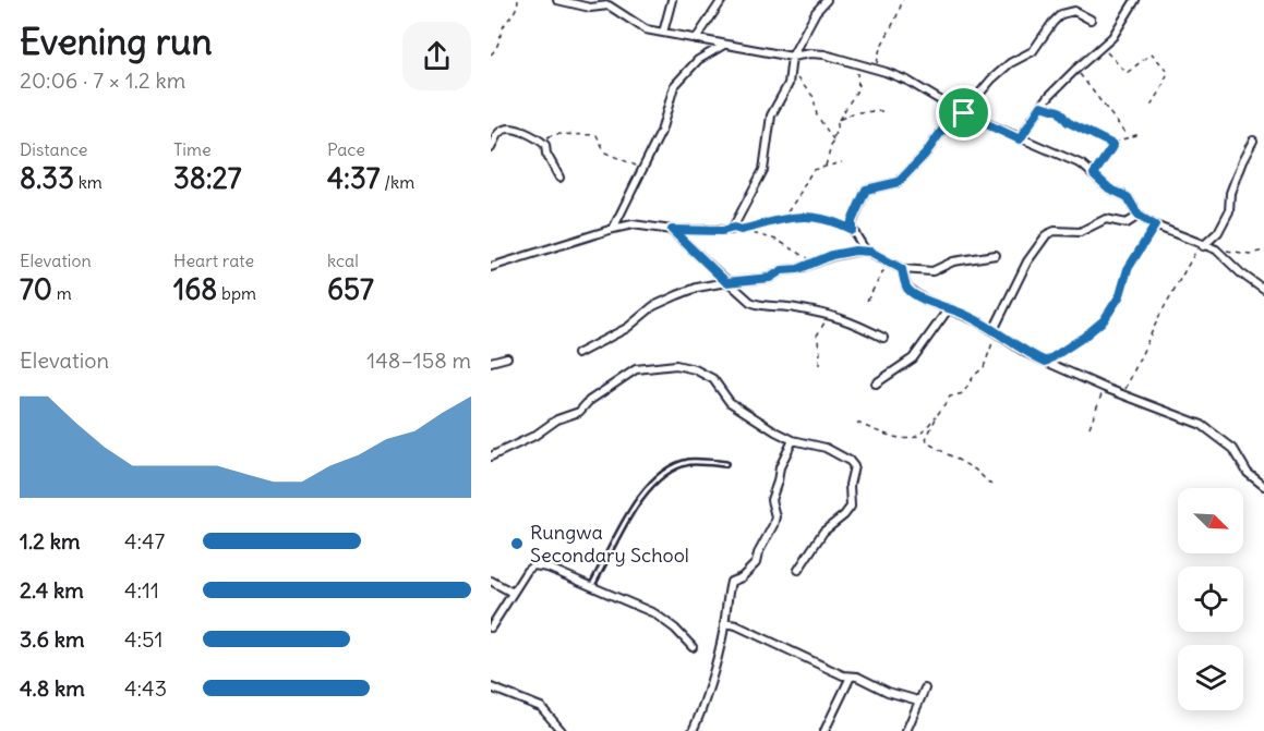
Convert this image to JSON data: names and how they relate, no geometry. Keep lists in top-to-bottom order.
{
  "places": ["Rungwa Secondary School"],
  "north": "bottom right",
  "page": {
    "heading": ["Evening run", "20:06 · 7 × 1.2 km"],
    "stats": [
      ["Distance", "8.33 km"],
      ["Time", "38:27"],
      ["Pace", "4:37 /km"],
      ["Elevation", "70 m"],
      ["Heart rate", "168 bpm"],
      ["kcal", "657"]
    ],
    "chart": ["Elevation", "148–158 m"],
    "list": [
      {
        "name": "1.2 km",
        "note": "4:47"
      },
      {
        "name": "2.4 km",
        "note": "4:11"
      },
      {
        "name": "3.6 km",
        "note": "4:51"
      },
      {
        "name": "4.8 km",
        "note": "4:43"
      }
    ]
  }
}
